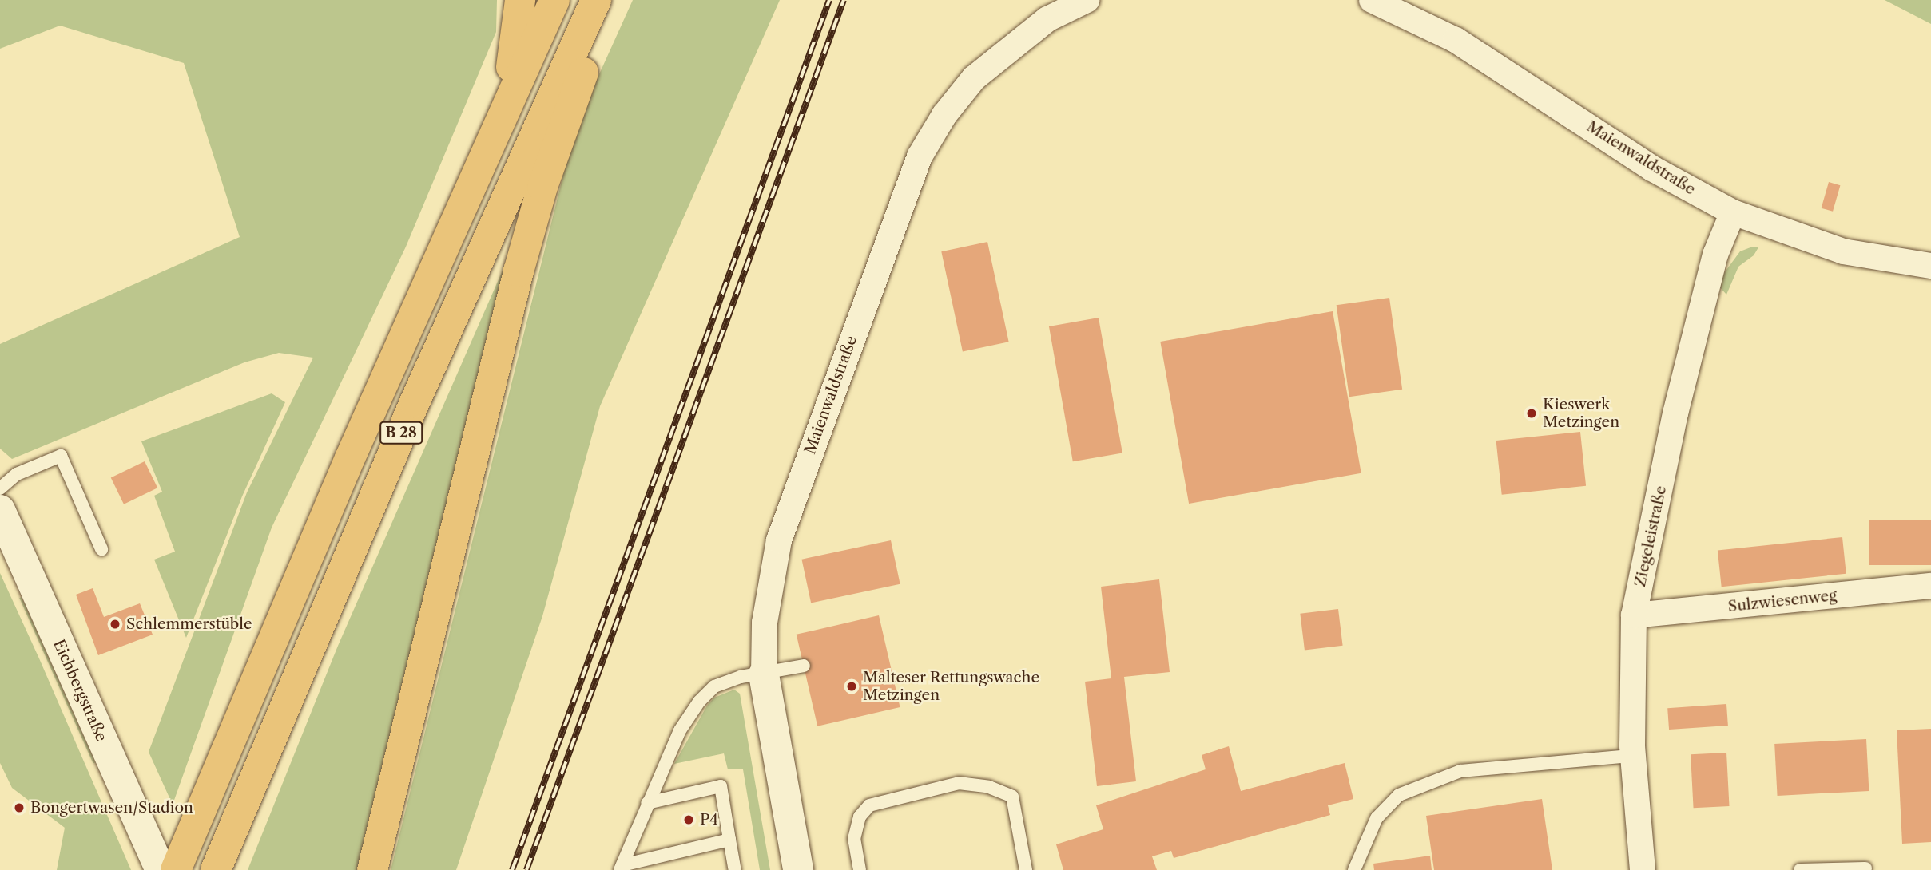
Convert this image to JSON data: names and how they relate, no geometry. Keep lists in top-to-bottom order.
{
  "streets": {
    "highway": ["B 28"],
    "main road": ["Maienwaldstraße", "Eichbergstraße"],
    "street": ["Ziegeleistraße", "Sulzwiesenweg"]
  },
  "crossings": [
    ["Maienwaldstraße", "Ziegeleistraße"],
    ["Ziegeleistraße", "Sulzwiesenweg"]
  ],
  "places": [
    "Kieswerk Metzingen",
    "Schlemmerstüble",
    "Malteser Rettungswache Metzingen",
    "Bongertwasen/Stadion",
    "P4"
  ]
}
